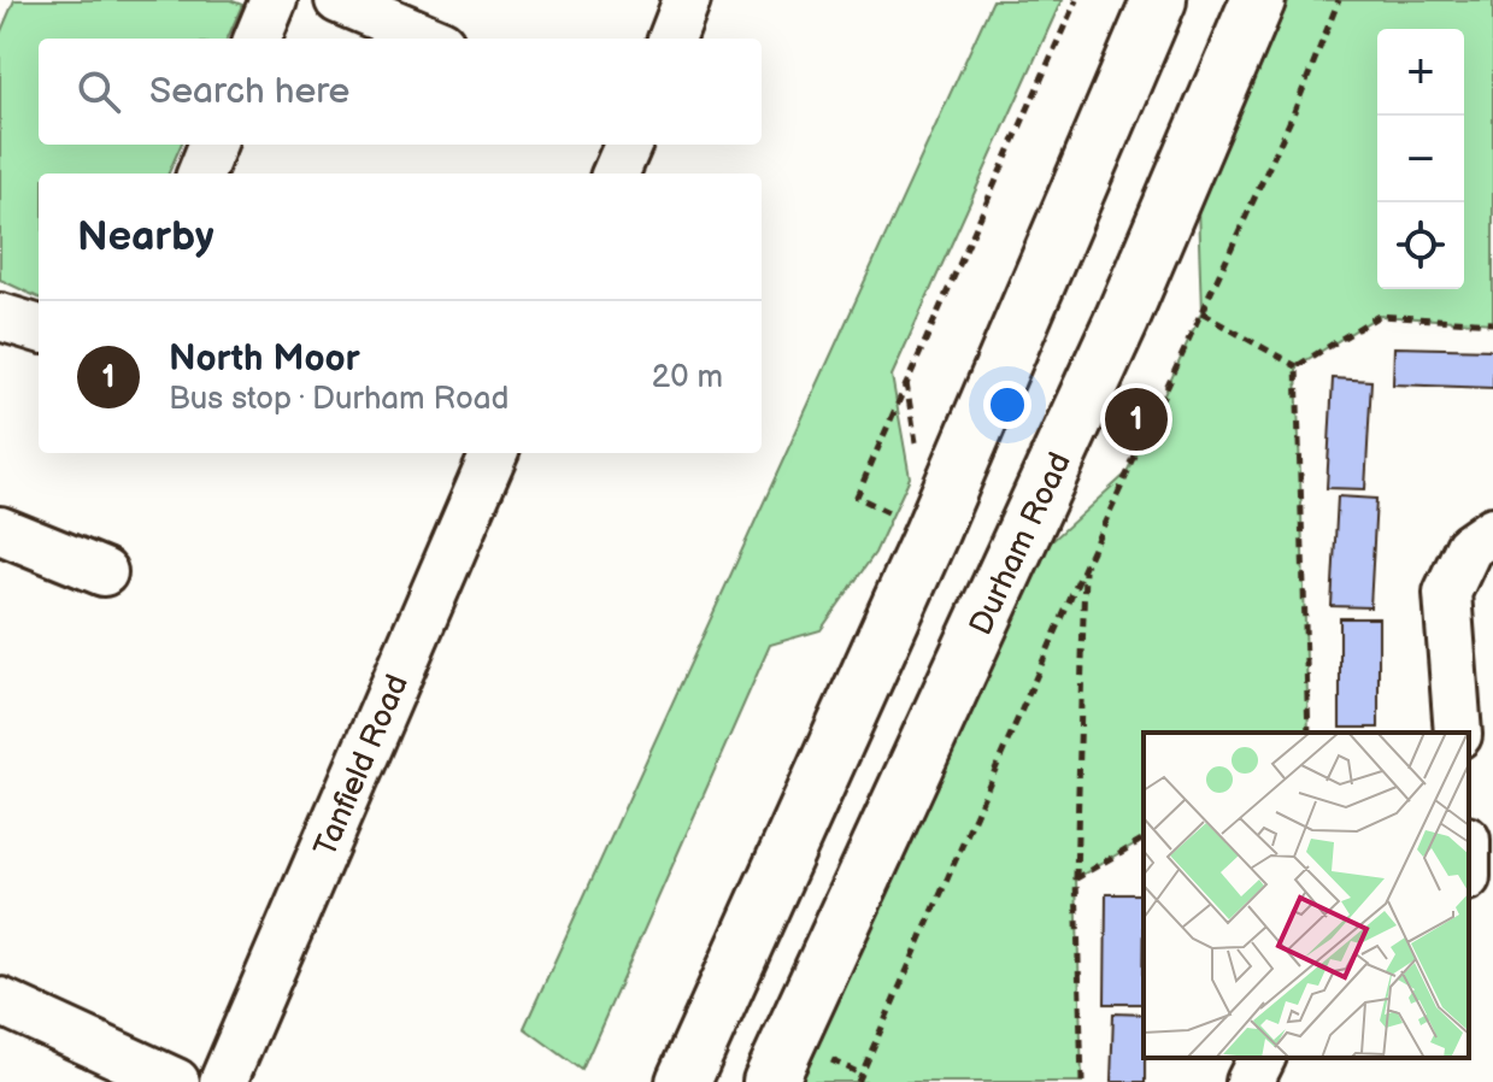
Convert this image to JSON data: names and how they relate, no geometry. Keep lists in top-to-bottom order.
{
  "streets": {
    "highway": ["Durham Road"],
    "street": ["Tanfield Road"]
  },
  "page": {
    "map_buttons": ["+", "−"],
    "search": "Search here",
    "heading": "Nearby",
    "list": [
      {
        "mark": "1",
        "name": "North Moor",
        "note": "Bus stop · Durham Road",
        "value": "20 m"
      }
    ],
    "pins": "1"
  }
}
